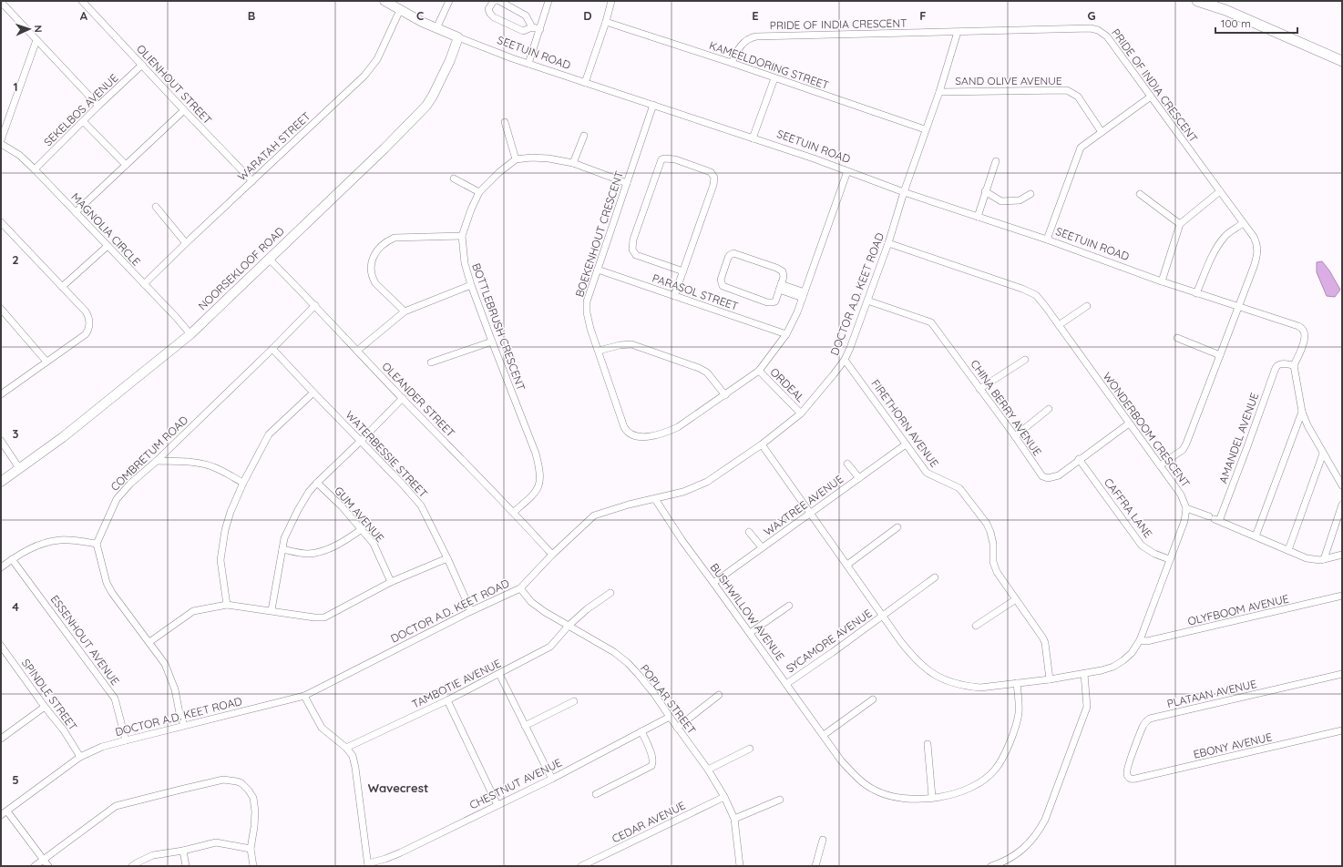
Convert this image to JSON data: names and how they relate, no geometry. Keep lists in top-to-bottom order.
{
  "streets": {
    "street": [
      "PRIDE OF INDIA CRESCENT",
      "SEETUIN ROAD",
      "KAMEELDORING STREET",
      "SAND OLIVE AVENUE",
      "OLIENHOUT STREET",
      "SEKELBOS AVENUE",
      "WARATAH STREET",
      "MAGNOLIA CIRCLE",
      "BOEKENHOUT CRESCENT",
      "NOORSEKLOOF ROAD",
      "PARASOL STREET",
      "DOCTOR A.D. KEET ROAD",
      "BOTTLEBRUSH CRESCENT",
      "ORDEAL",
      "OLEANDER STREET",
      "CHINA BERRY AVENUE",
      "FIRETHORN AVENUE",
      "WONDERBOOM CRESCENT",
      "AMANDEL AVENUE",
      "COMBRETUM ROAD",
      "WATERBESSIE STREET",
      "WAXTREE AVENUE",
      "CAFFRA LANE",
      "GUM AVENUE",
      "OLYFBOOM AVENUE",
      "BUSHWILLOW AVENUE",
      "ESSENHOUT AVENUE",
      "SYCAMORE AVENUE",
      "TAMBOTIE AVENUE",
      "PLATAAN AVENUE",
      "SPINDLE STREET",
      "POPLAR STREET",
      "EBONY AVENUE",
      "CHESTNUT AVENUE",
      "CEDAR AVENUE"
    ]
  },
  "crossings": [
    ["PRIDE OF INDIA CRESCENT", "SEETUIN ROAD"],
    ["PRIDE OF INDIA CRESCENT", "KAMEELDORING STREET"],
    ["PRIDE OF INDIA CRESCENT", "DOCTOR A.D. KEET ROAD"],
    ["PRIDE OF INDIA CRESCENT", "WONDERBOOM CRESCENT"],
    ["SEETUIN ROAD", "WARATAH STREET"],
    ["SEETUIN ROAD", "BOEKENHOUT CRESCENT"],
    ["SEETUIN ROAD", "NOORSEKLOOF ROAD"],
    ["SEETUIN ROAD", "DOCTOR A.D. KEET ROAD"],
    ["SEETUIN ROAD", "AMANDEL AVENUE"],
    ["KAMEELDORING STREET", "DOCTOR A.D. KEET ROAD"],
    ["SAND OLIVE AVENUE", "DOCTOR A.D. KEET ROAD"],
    ["OLIENHOUT STREET", "SEKELBOS AVENUE"],
    ["OLIENHOUT STREET", "WARATAH STREET"],
    ["SEKELBOS AVENUE", "MAGNOLIA CIRCLE"],
    ["WARATAH STREET", "MAGNOLIA CIRCLE"],
    ["MAGNOLIA CIRCLE", "NOORSEKLOOF ROAD"],
    ["BOEKENHOUT CRESCENT", "PARASOL STREET"],
    ["BOEKENHOUT CRESCENT", "ORDEAL"],
    ["NOORSEKLOOF ROAD", "OLEANDER STREET"],
    ["DOCTOR A.D. KEET ROAD", "ORDEAL"],
    ["DOCTOR A.D. KEET ROAD", "OLEANDER STREET"],
    ["DOCTOR A.D. KEET ROAD", "CHINA BERRY AVENUE"],
    ["DOCTOR A.D. KEET ROAD", "FIRETHORN AVENUE"],
    ["DOCTOR A.D. KEET ROAD", "WONDERBOOM CRESCENT"],
    ["DOCTOR A.D. KEET ROAD", "WATERBESSIE STREET"],
    ["DOCTOR A.D. KEET ROAD", "BUSHWILLOW AVENUE"],
    ["DOCTOR A.D. KEET ROAD", "ESSENHOUT AVENUE"],
    ["DOCTOR A.D. KEET ROAD", "SPINDLE STREET"],
    ["DOCTOR A.D. KEET ROAD", "POPLAR STREET"],
    ["BOTTLEBRUSH CRESCENT", "OLEANDER STREET"],
    ["OLEANDER STREET", "COMBRETUM ROAD"],
    ["CHINA BERRY AVENUE", "WONDERBOOM CRESCENT"],
    ["CHINA BERRY AVENUE", "CAFFRA LANE"],
    ["FIRETHORN AVENUE", "WAXTREE AVENUE"],
    ["COMBRETUM ROAD", "WATERBESSIE STREET"],
    ["WAXTREE AVENUE", "BUSHWILLOW AVENUE"],
    ["BUSHWILLOW AVENUE", "SYCAMORE AVENUE"],
    ["TAMBOTIE AVENUE", "POPLAR STREET"],
    ["PLATAAN AVENUE", "EBONY AVENUE"],
    ["POPLAR STREET", "CHESTNUT AVENUE"],
    ["POPLAR STREET", "CEDAR AVENUE"]
  ],
  "districts": ["Wavecrest"],
  "scale_bar": "100 m",
  "north": "right",
  "grid": {
    "columns": [
      "A",
      "B",
      "C",
      "D",
      "E",
      "F",
      "G"
    ],
    "rows": [
      "1",
      "2",
      "3",
      "4",
      "5"
    ]
  }
}
